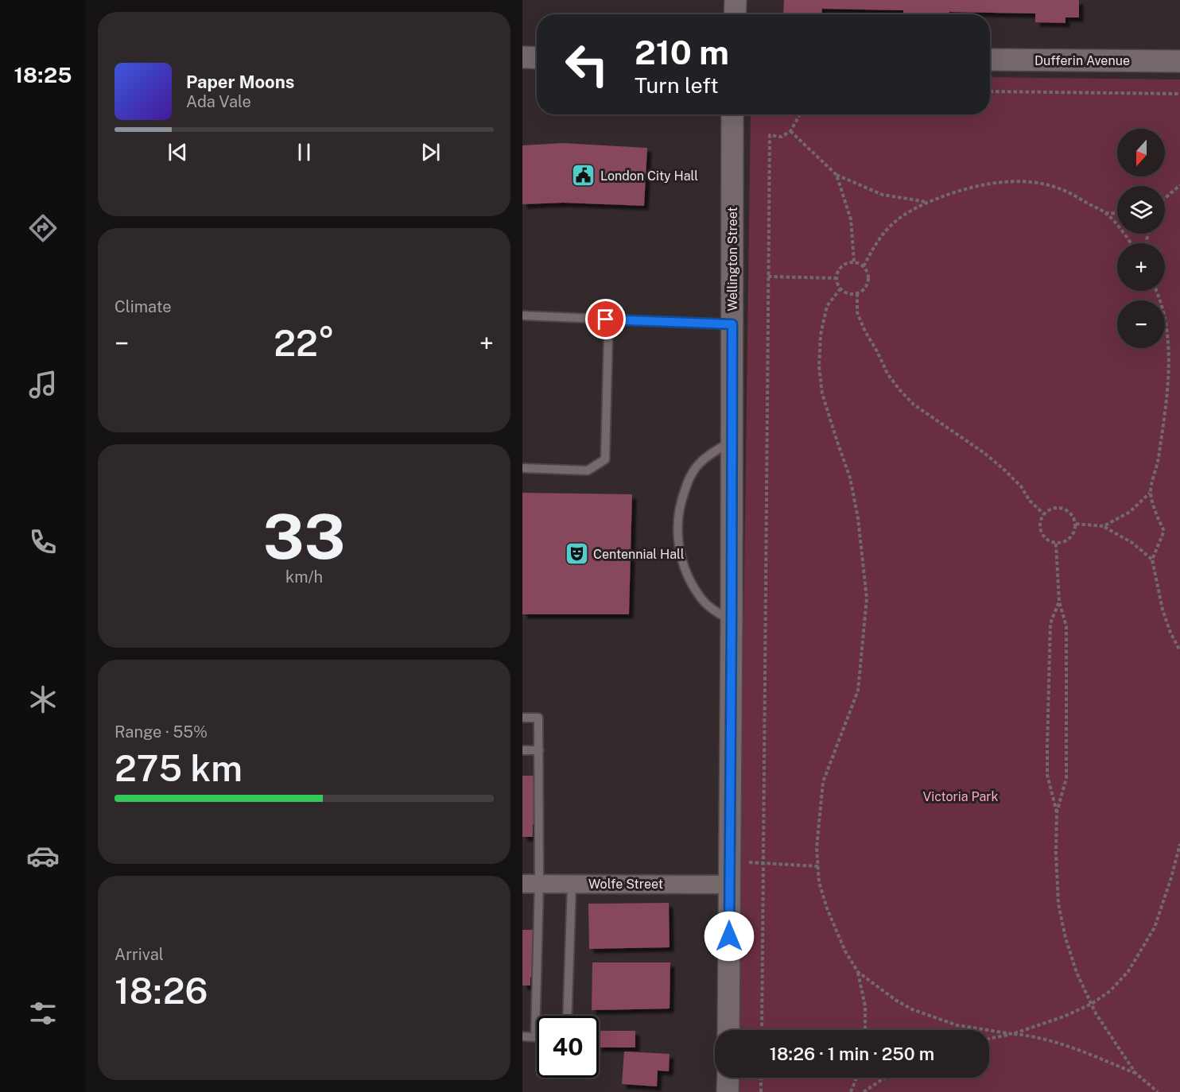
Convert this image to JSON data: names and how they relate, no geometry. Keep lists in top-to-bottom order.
{
  "streets": {
    "street": ["Dufferin Avenue", "Wellington Street", "Wolfe Street"]
  },
  "crossings": [
    ["Wellington Street", "Wolfe Street"]
  ],
  "parks": ["Victoria Park"],
  "places": {
    "public building": ["London City Hall"],
    "theatre": ["Centennial Hall"]
  },
  "north": "bottom",
  "page": {
    "tabs": "18:25",
    "turn": ["210 m", "Turn left"],
    "song": ["Paper Moons", "Ada Vale"],
    "map_buttons": ["+", "−"],
    "tile": [
      "Climate",
      ["33", "km/h"],
      ["Range · 55%", "275 km"],
      ["Arrival", "18:26"]
    ],
    "heat": ["−", "22°", "+"],
    "limit": "40",
    "trip": "18:26 · 1 min · 250 m"
  }
}
